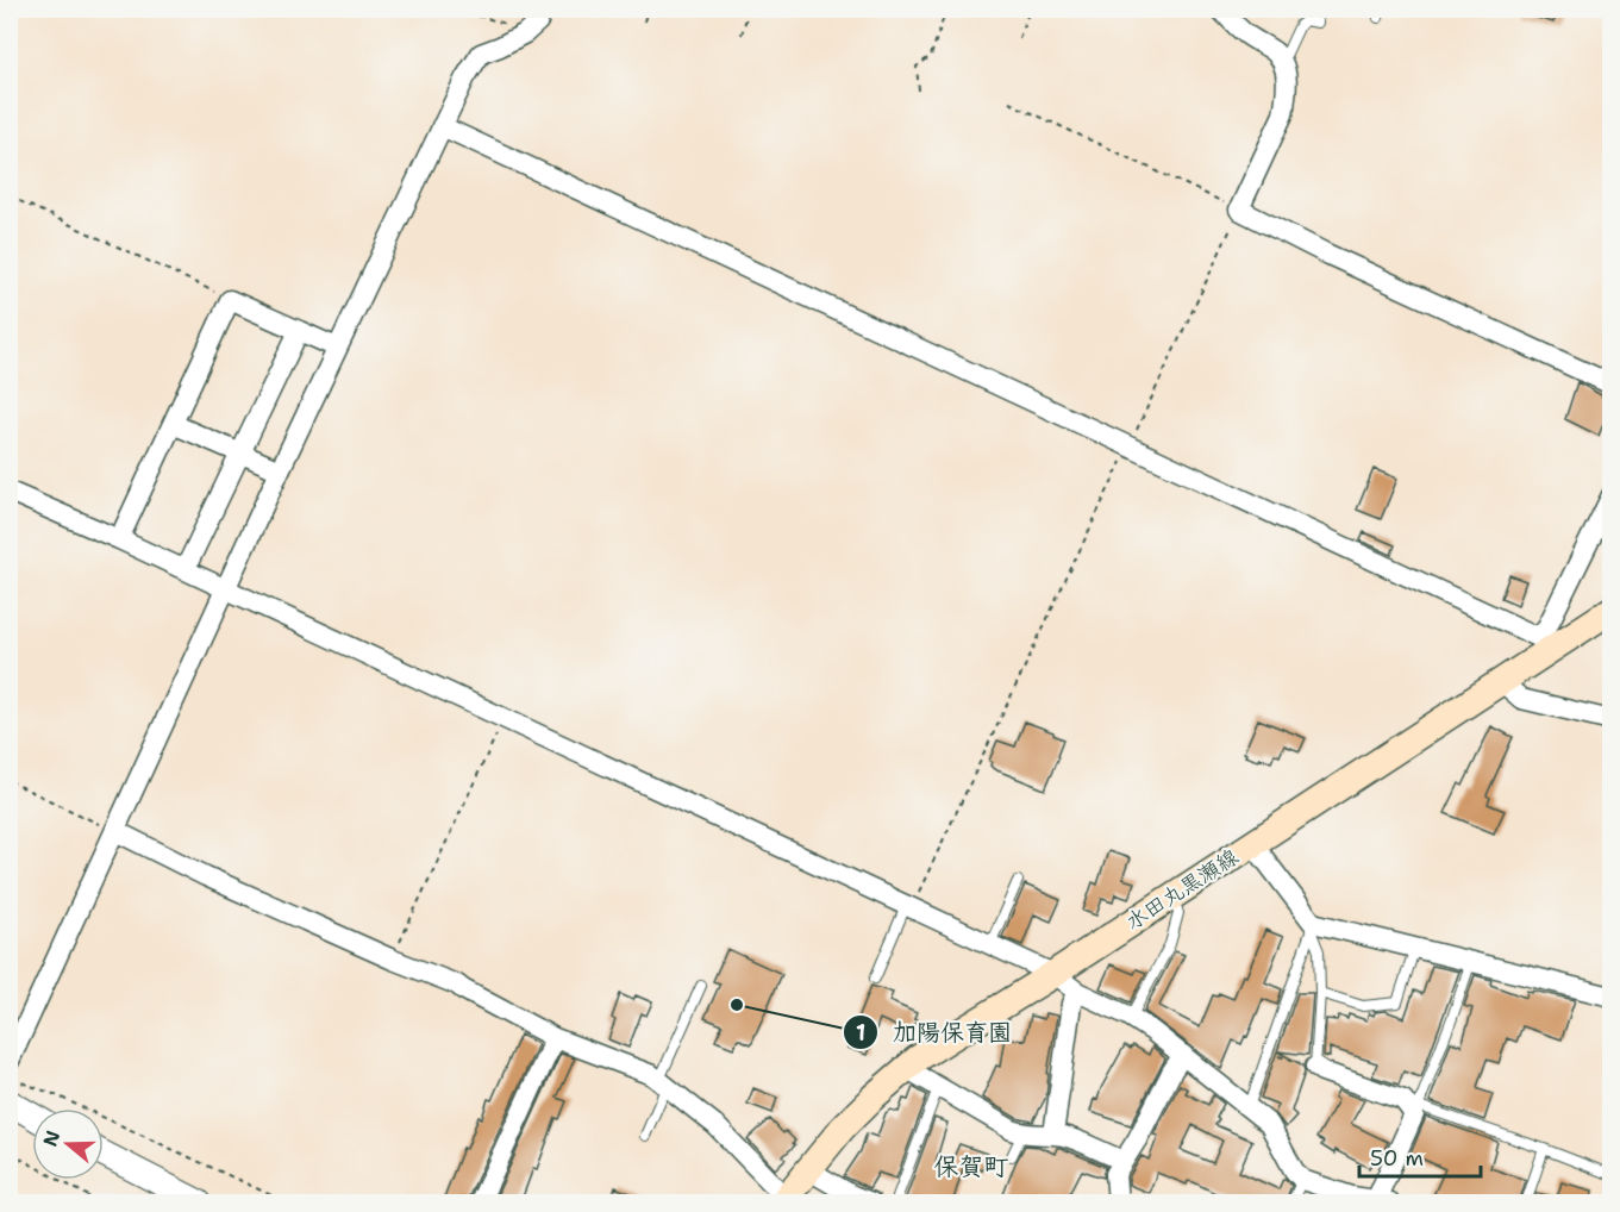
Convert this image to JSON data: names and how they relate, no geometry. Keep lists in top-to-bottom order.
{
  "streets": {
    "main road": ["水田丸黒瀬線"]
  },
  "districts": ["保賀町"],
  "places": ["加陽保育園"],
  "scale_bar": "50 m",
  "north": "left"
}
